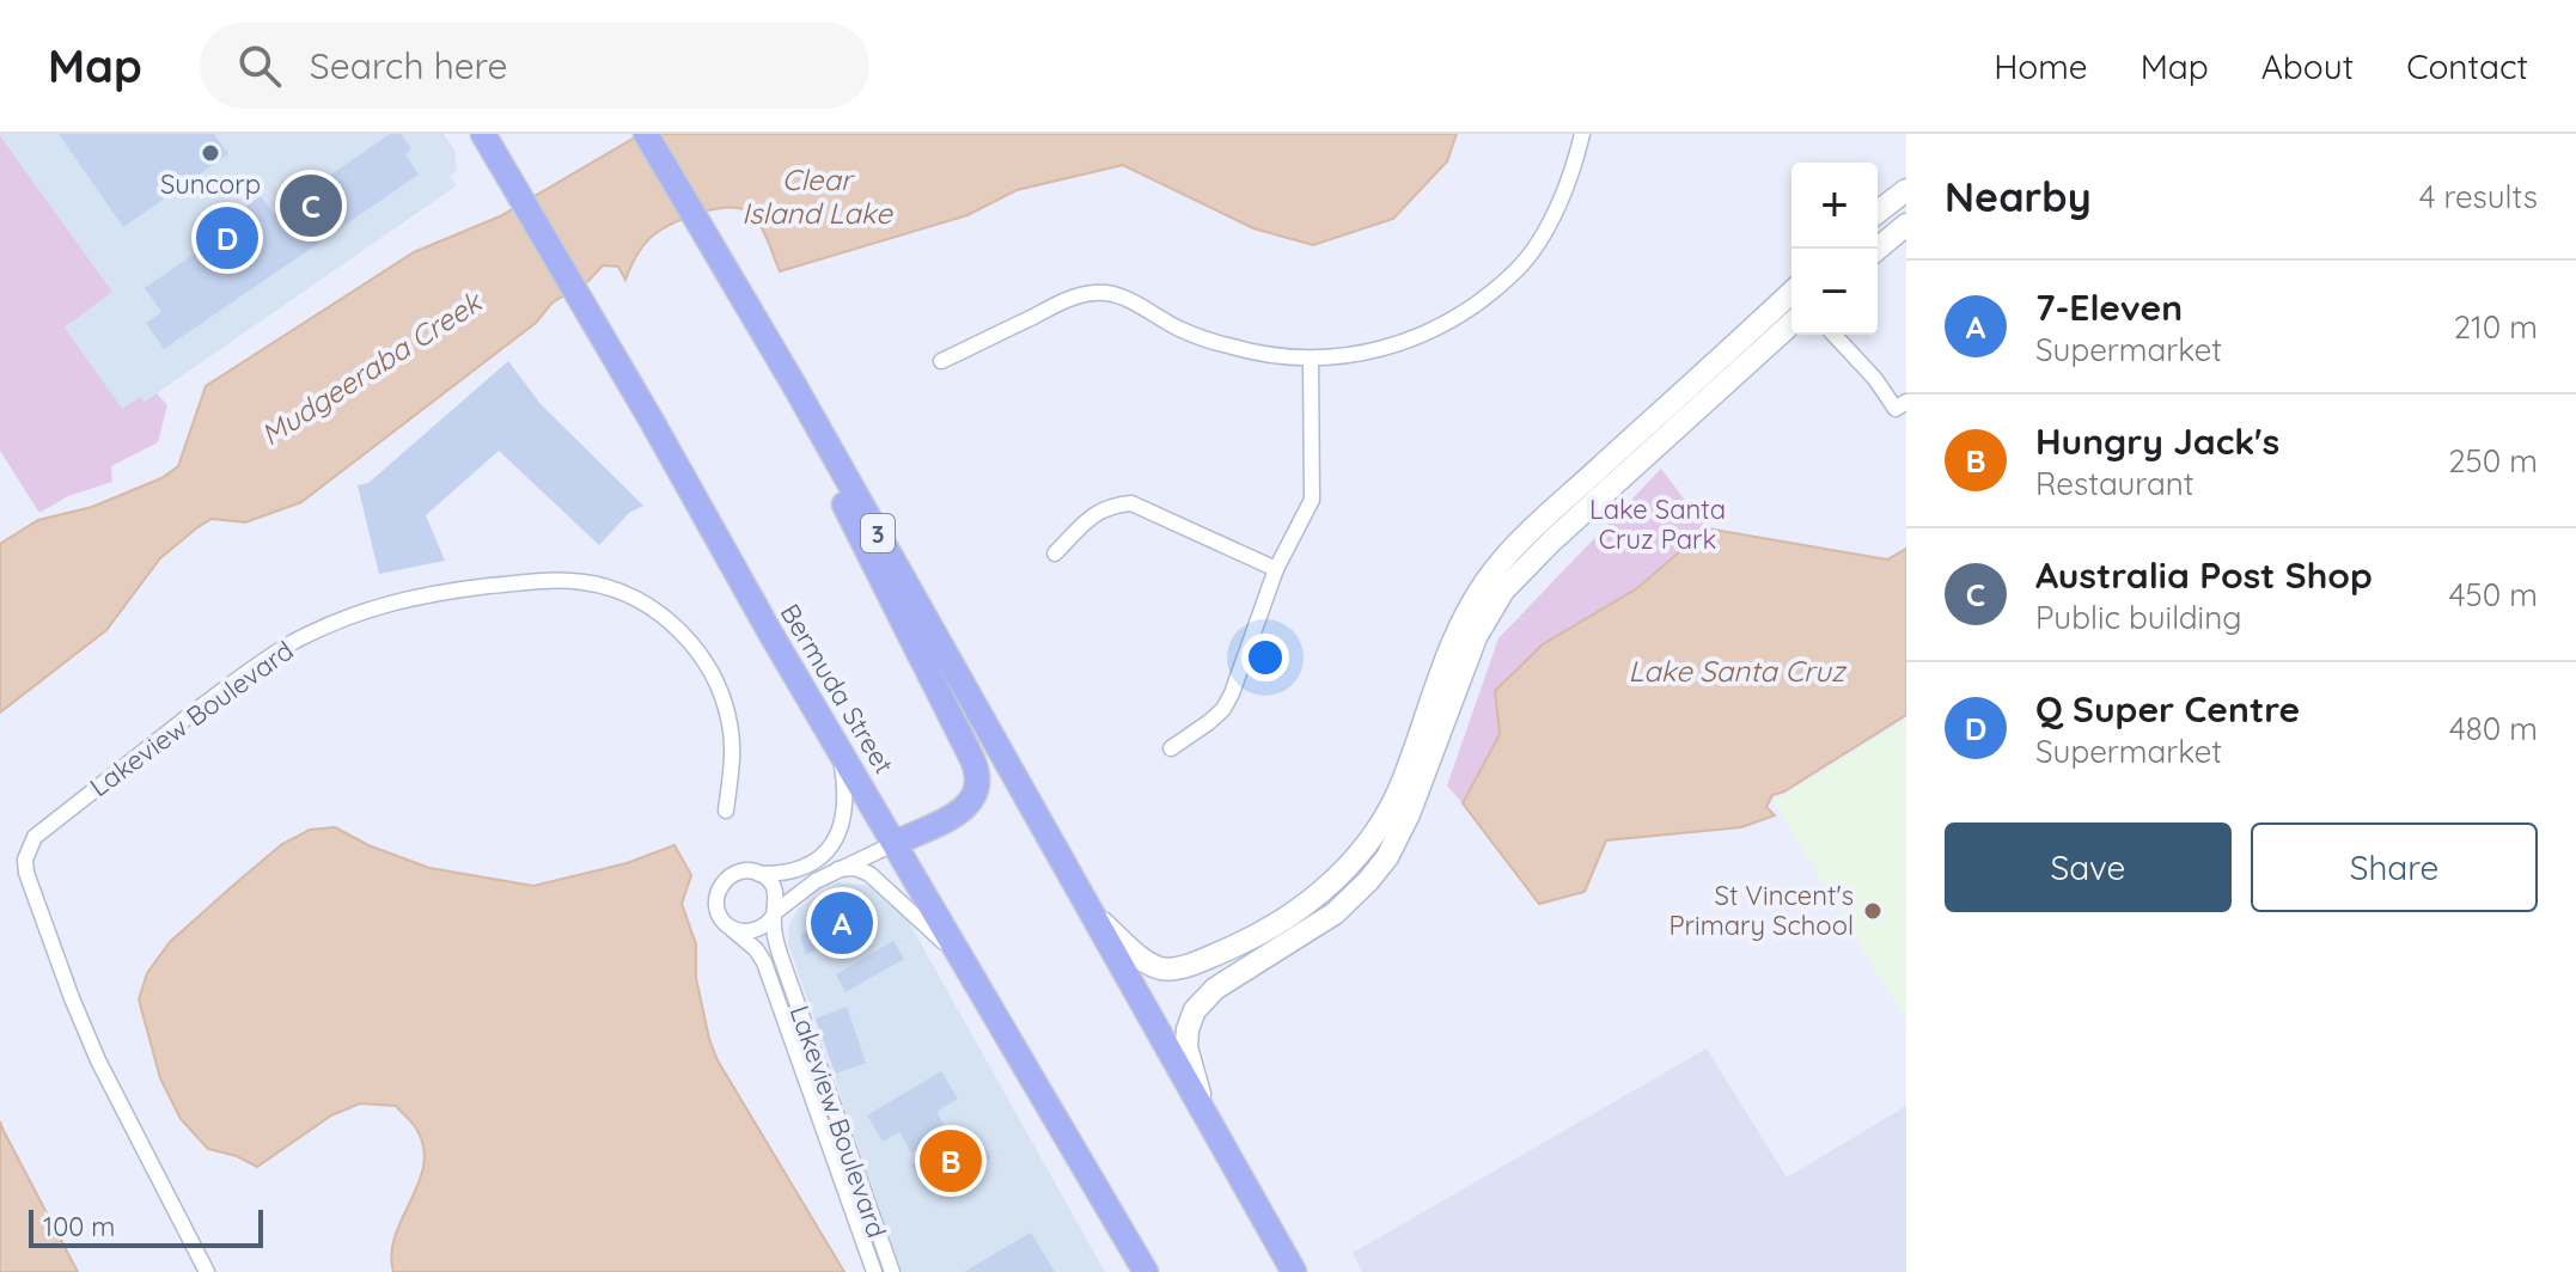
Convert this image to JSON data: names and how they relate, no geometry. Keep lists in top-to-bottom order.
{
  "streets": {
    "main road": ["3", "Bermuda Street"],
    "street": ["Lakeview Boulevard"]
  },
  "water": ["Clear Island Lake", "Mudgeeraba Creek", "Lake Santa Cruz"],
  "parks": ["Lake Santa Cruz Park"],
  "places": ["Suncorp", "St Vincent's Primary School"],
  "scale_bar": "100 m",
  "page": {
    "header": "Map",
    "search": "Search here",
    "nav": [
      "Home",
      "Map",
      "About",
      "Contact"
    ],
    "heading": ["Nearby", "4 results"],
    "map_buttons": ["+", "−"],
    "pins": [
      "C",
      "D",
      "A",
      "B"
    ],
    "list": [
      {
        "mark": "A",
        "name": "7-Eleven",
        "note": "Supermarket",
        "value": "210 m"
      },
      {
        "mark": "B",
        "name": "Hungry Jack's",
        "note": "Restaurant",
        "value": "250 m"
      },
      {
        "mark": "C",
        "name": "Australia Post Shop",
        "note": "Public building",
        "value": "450 m"
      },
      {
        "mark": "D",
        "name": "Q Super Centre",
        "note": "Supermarket",
        "value": "480 m"
      }
    ],
    "buttons": ["Save", "Share"],
    "scale": "100 m"
  }
}
